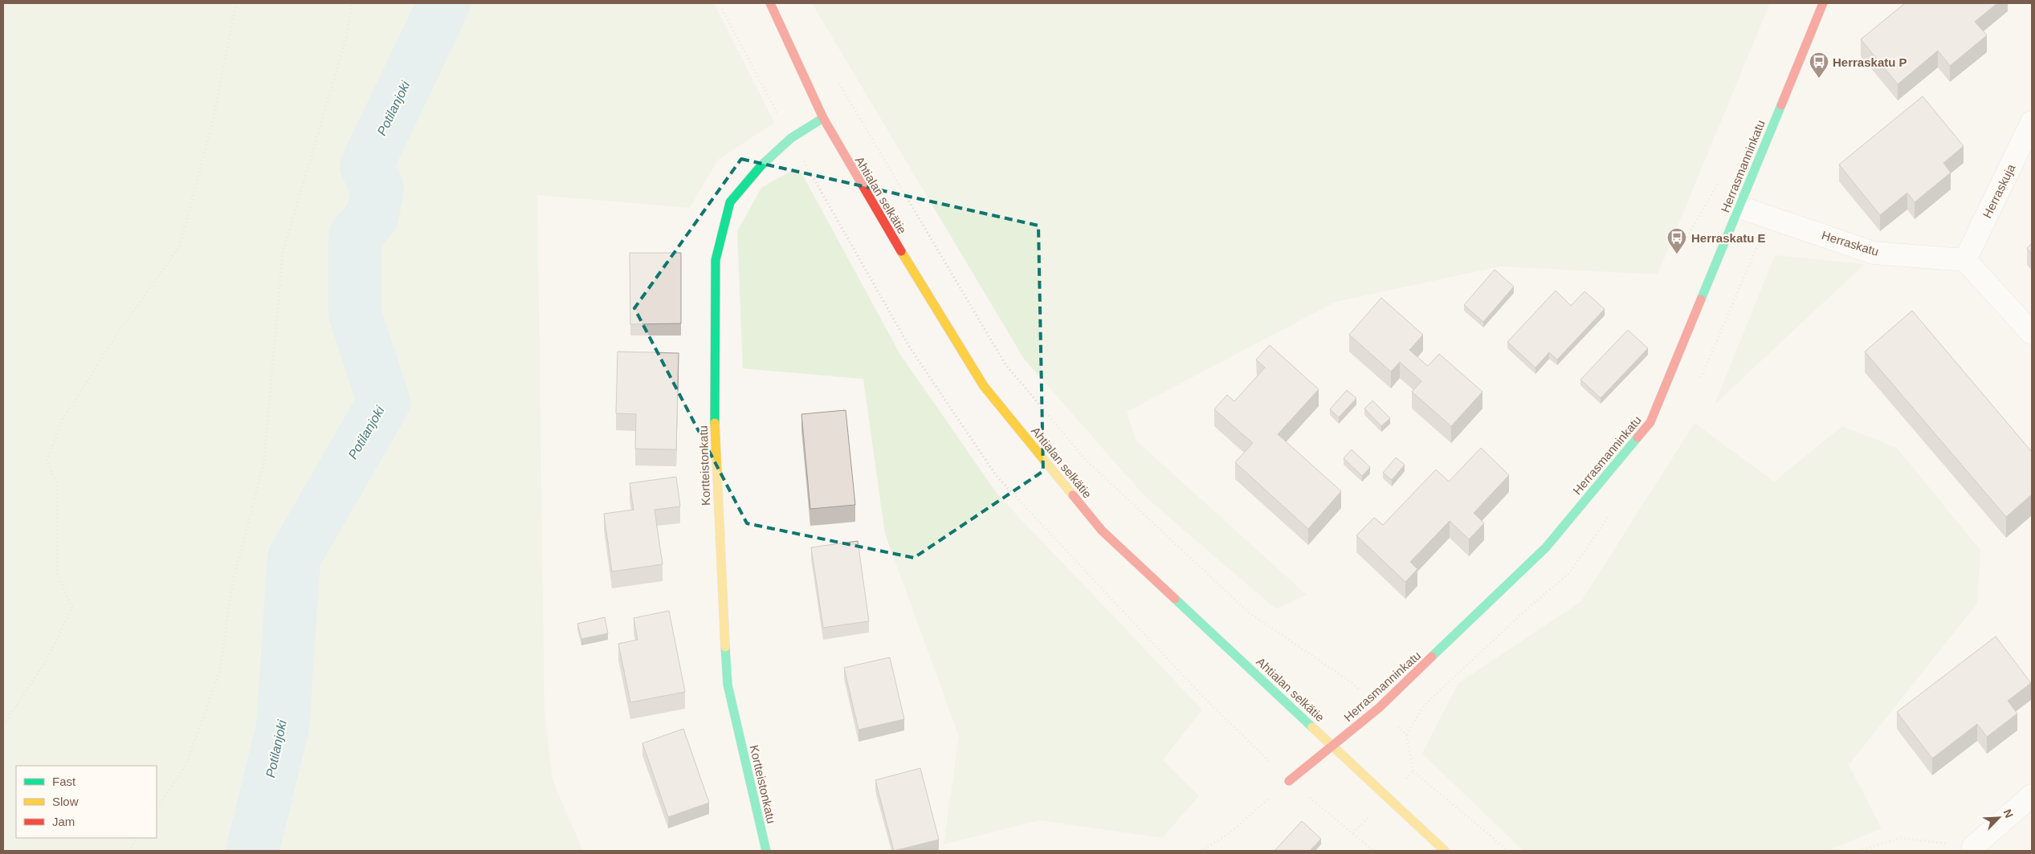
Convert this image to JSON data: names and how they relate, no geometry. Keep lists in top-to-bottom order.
{
  "streets": {
    "street": [
      "Herrasmanninkatu",
      "Herraskuja",
      "Ahtialan selkätie",
      "Herraskatu",
      "Kortteistonkatu"
    ]
  },
  "crossings": [
    ["Herrasmanninkatu", "Ahtialan selkätie"],
    ["Herrasmanninkatu", "Herraskatu"],
    ["Herraskuja", "Herraskatu"],
    ["Ahtialan selkätie", "Kortteistonkatu"]
  ],
  "water": ["Potilanjoki"],
  "places": {
    "bus stop": ["Herraskatu P", "Herraskatu E"]
  },
  "legend": ["Fast", "Slow", "Jam"],
  "north": "top right"
}
